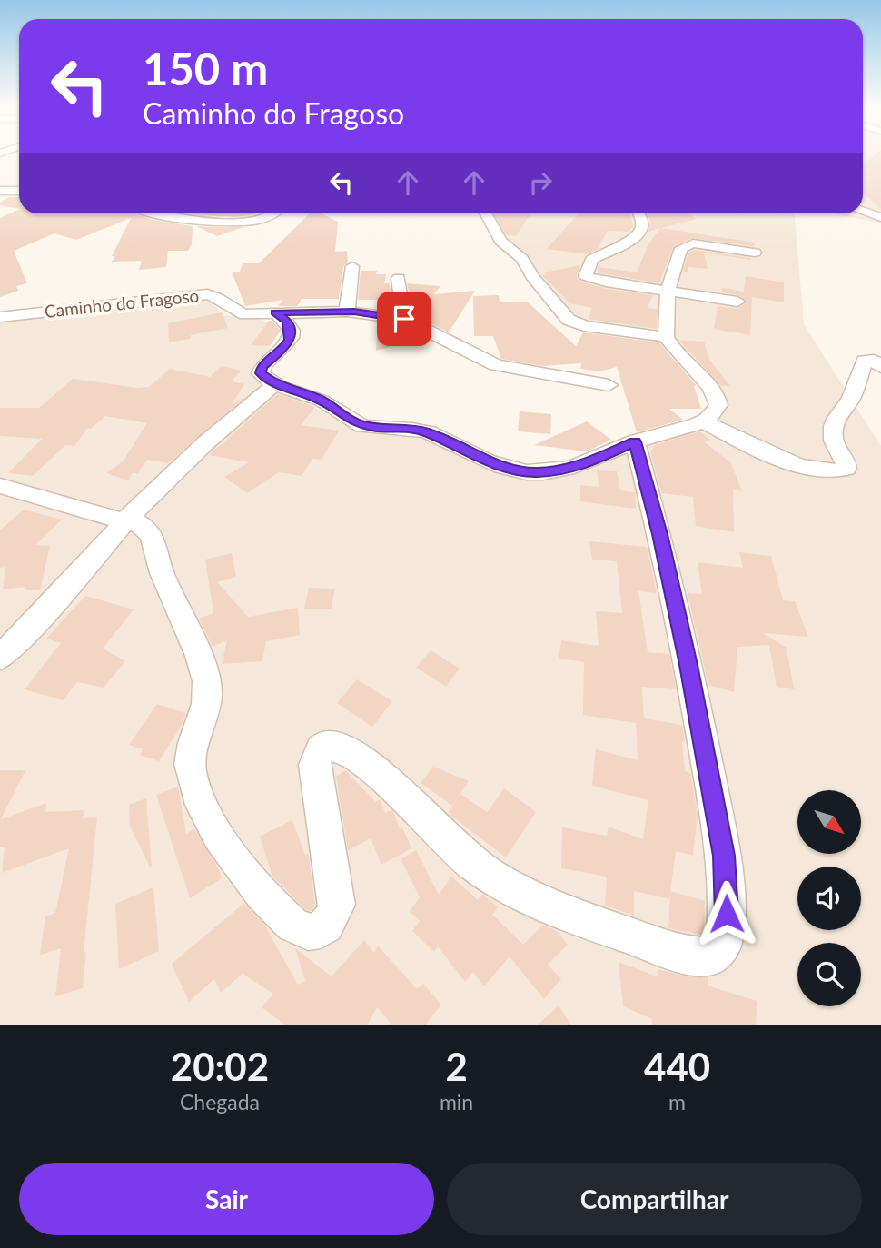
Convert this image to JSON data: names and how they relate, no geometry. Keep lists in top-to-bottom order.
{
  "streets": {
    "street": ["Caminho do Fragoso"]
  },
  "north": "bottom right",
  "page": {
    "turn": ["150 m", "Caminho do Fragoso"],
    "eta": [
      "20:02",
      "Chegada",
      "2",
      "min",
      "440",
      "m"
    ],
    "buttons": ["Sair", "Compartilhar"]
  }
}
